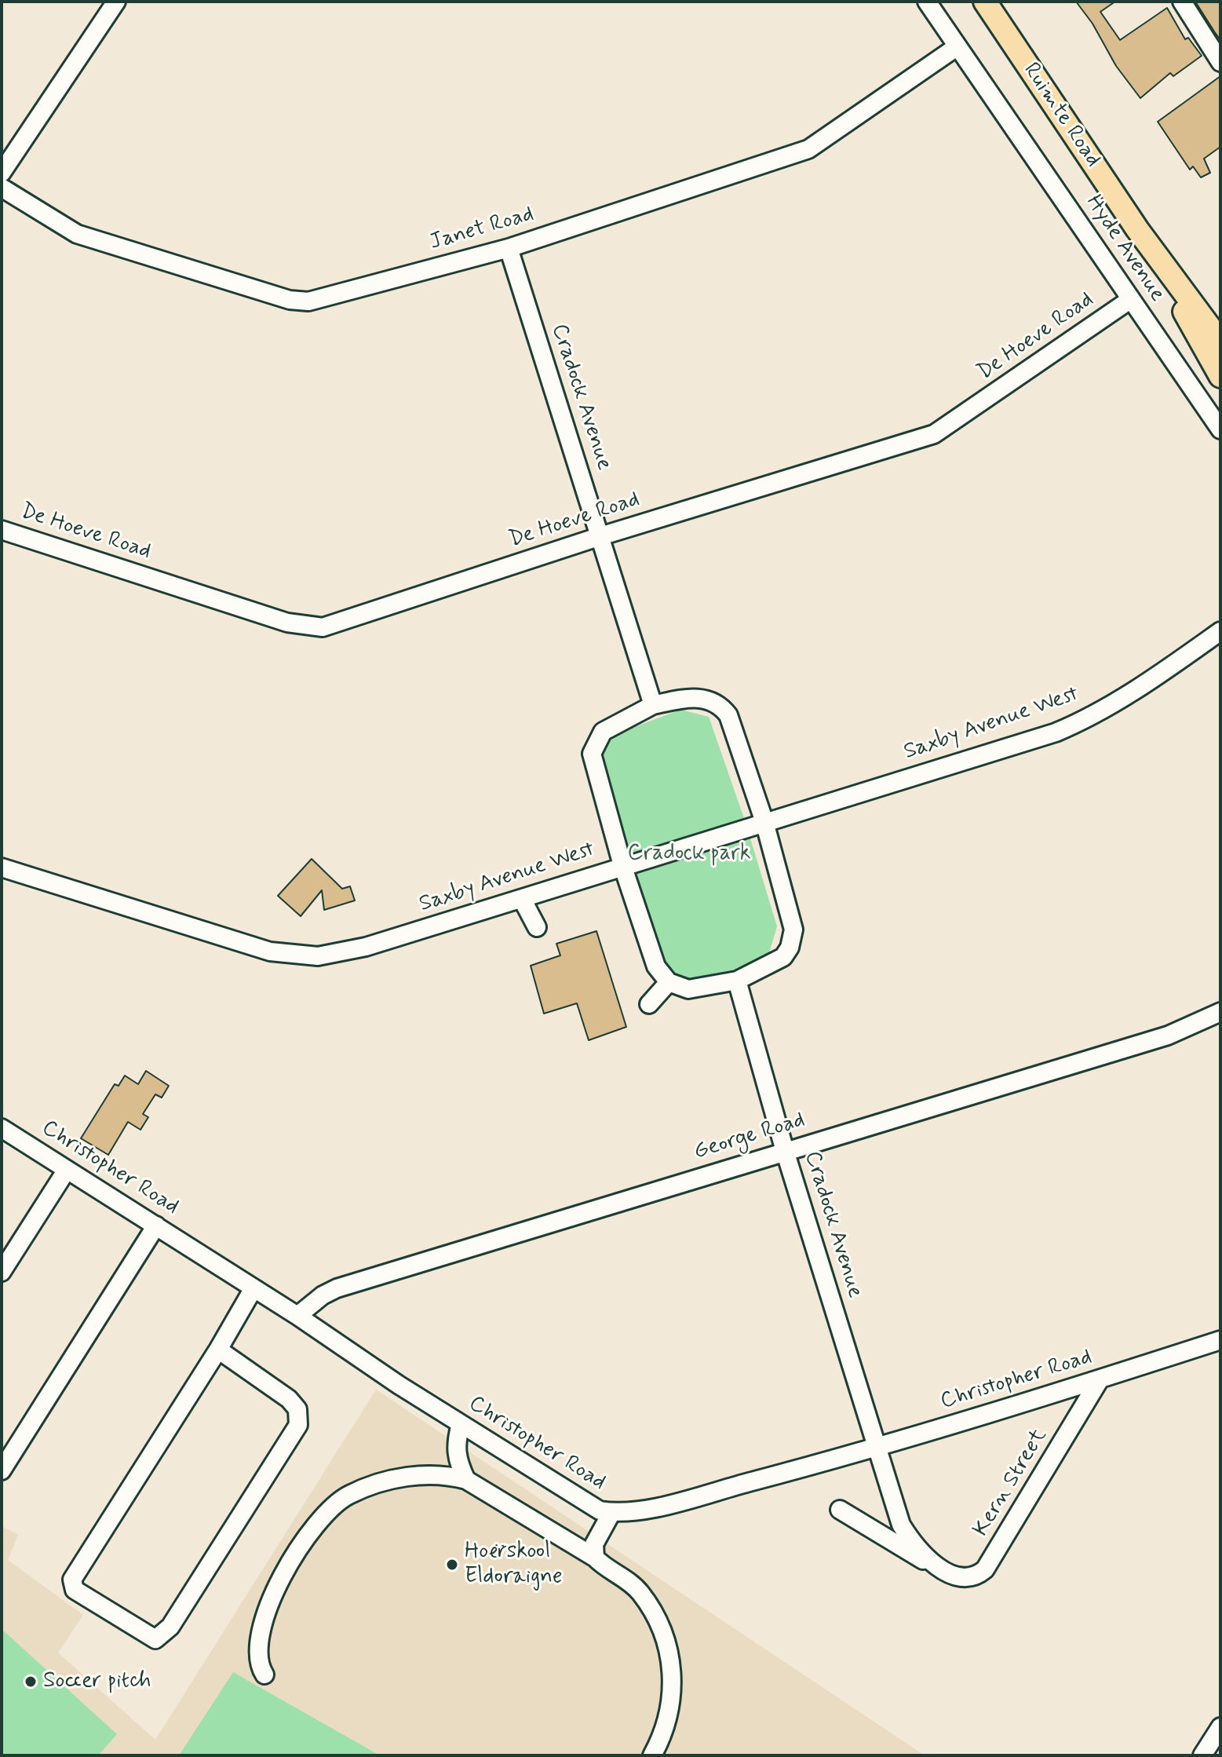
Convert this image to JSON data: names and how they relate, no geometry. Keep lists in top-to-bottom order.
{
  "streets": {
    "main road": ["Ruimte Road"],
    "street": [
      "Janet Road",
      "Hyde Avenue",
      "De Hoeve Road",
      "Cradock Avenue",
      "Saxby Avenue West",
      "George Road",
      "Christopher Road",
      "Kern Street"
    ]
  },
  "crossings": [
    ["Janet Road", "Hyde Avenue"],
    ["Janet Road", "Cradock Avenue"],
    ["Hyde Avenue", "De Hoeve Road"],
    ["De Hoeve Road", "Cradock Avenue"],
    ["Cradock Avenue", "George Road"],
    ["Cradock Avenue", "Christopher Road"],
    ["Cradock Avenue", "Kern Street"],
    ["George Road", "Christopher Road"],
    ["Christopher Road", "Kern Street"]
  ],
  "parks": ["Cradock park"],
  "places": ["Hoërskool Eldoraigne", "Soccer pitch"]
}
